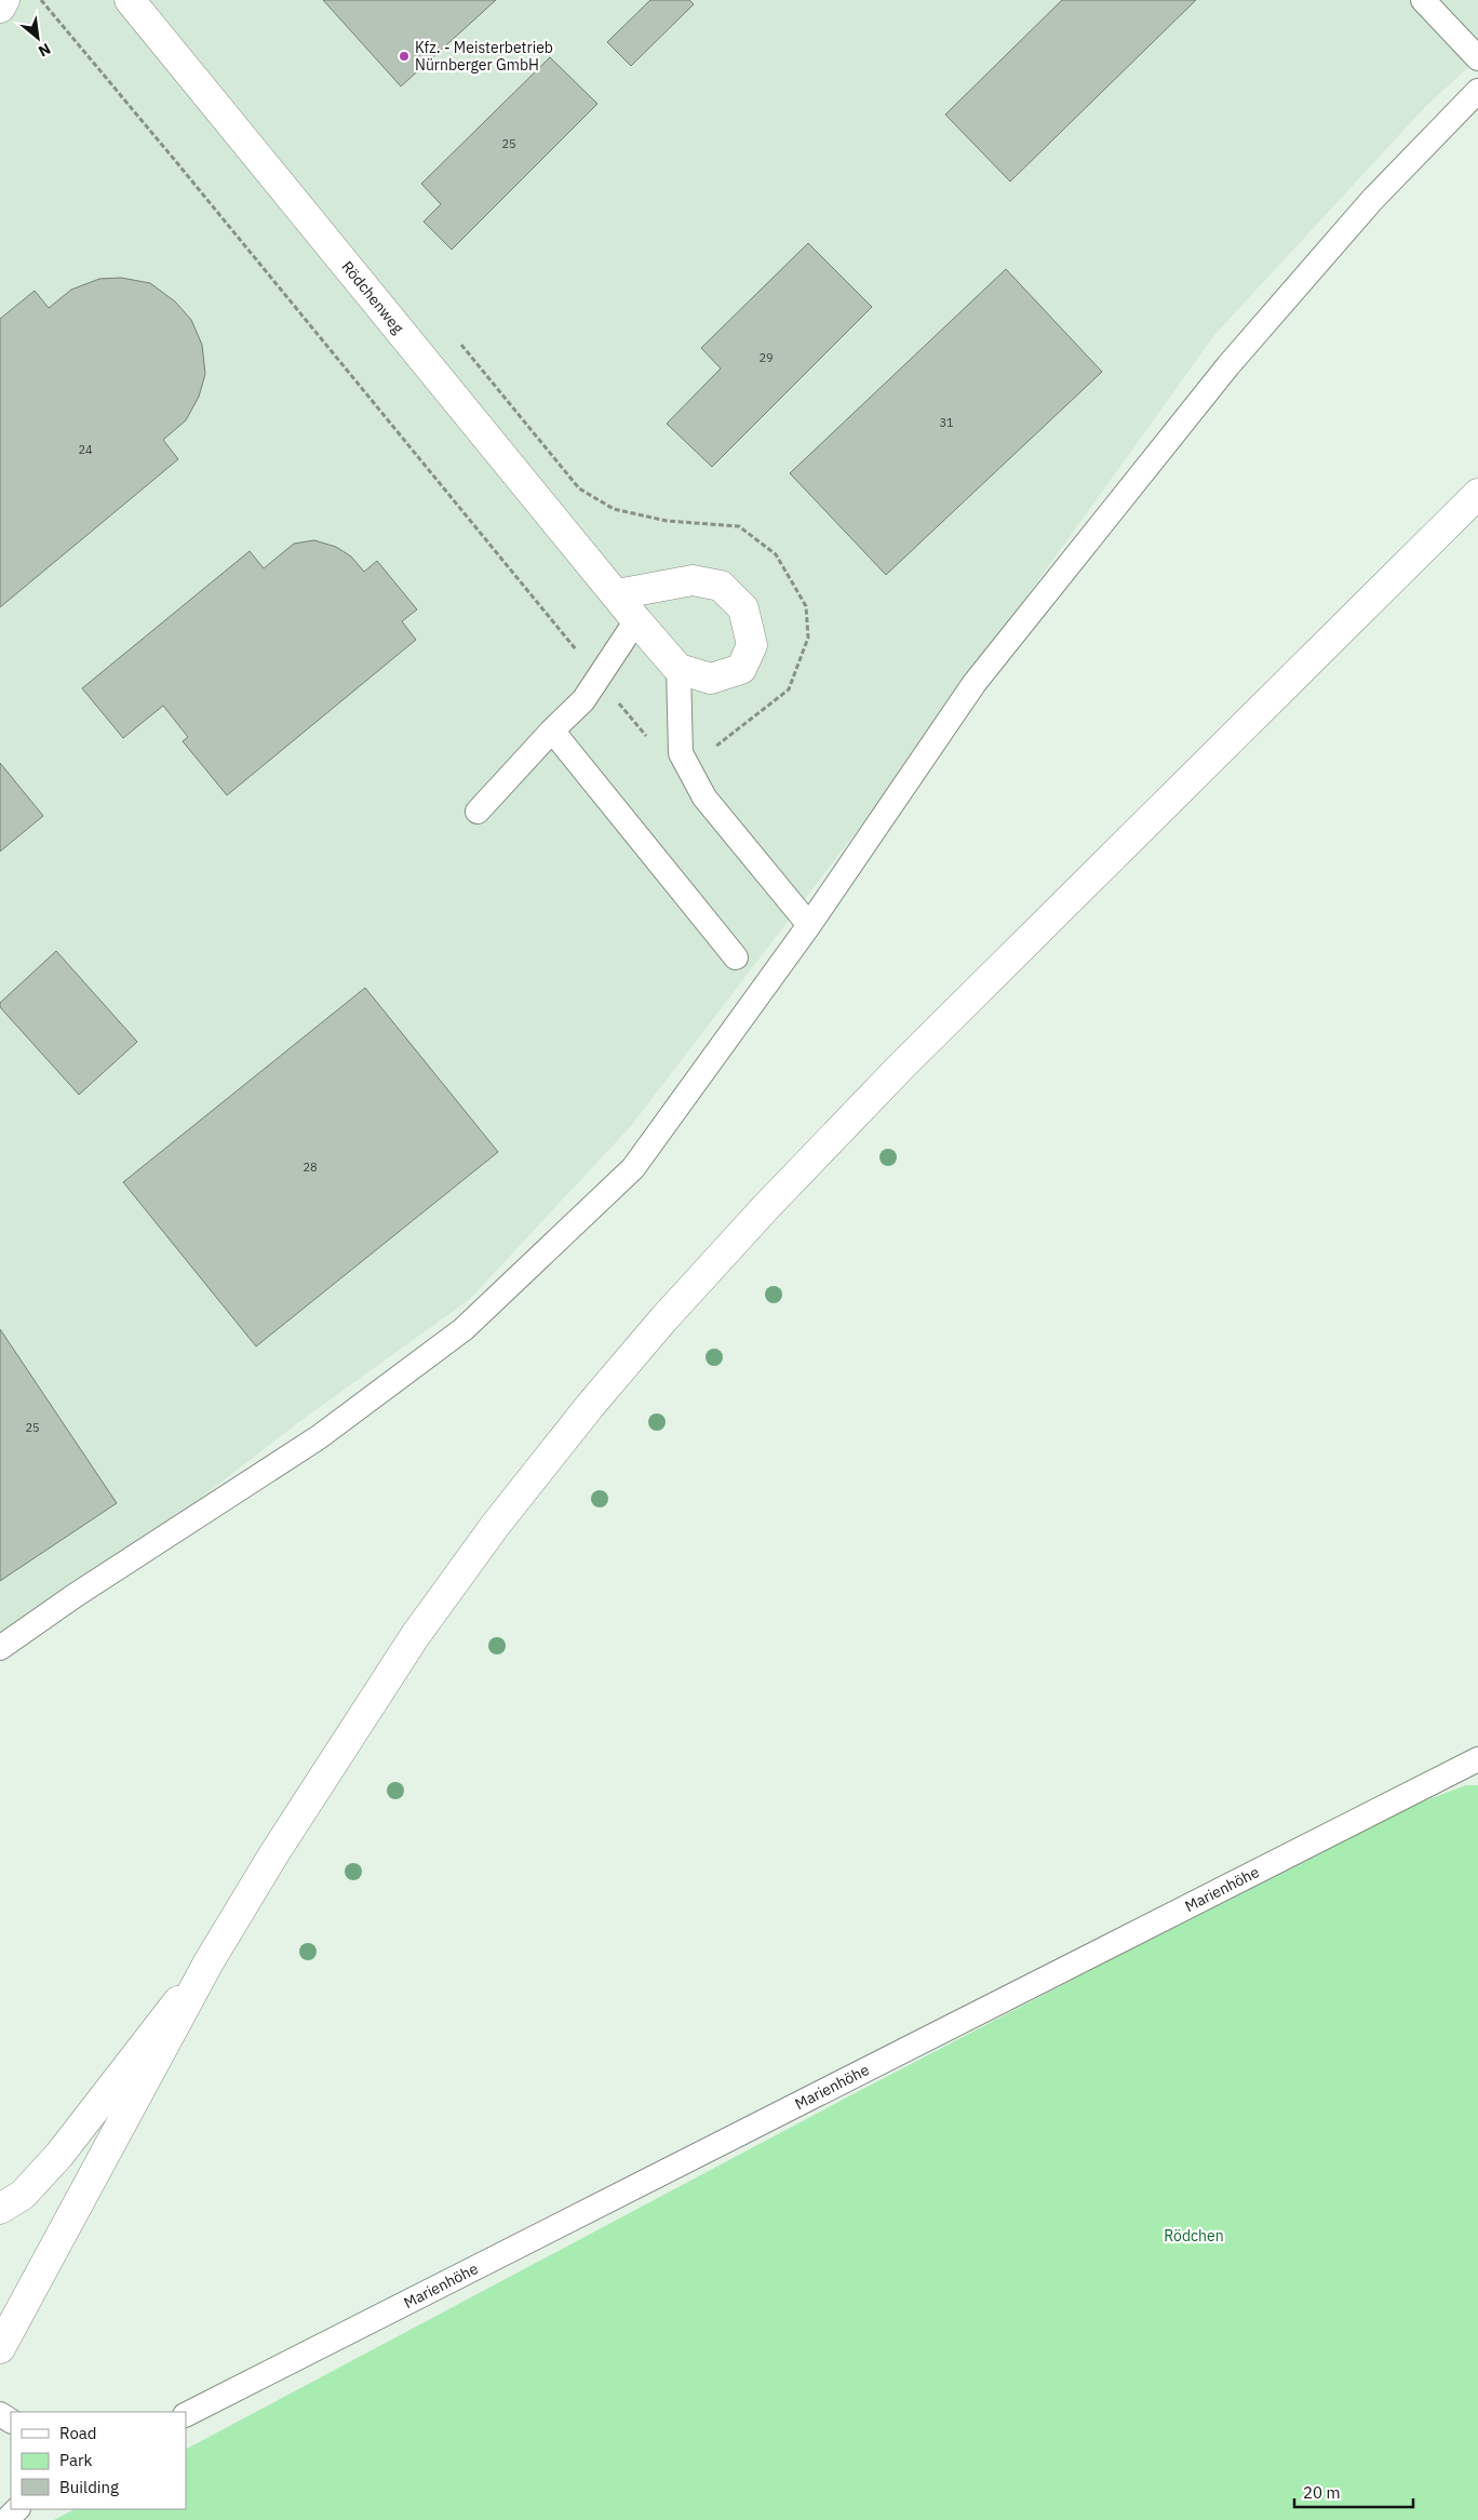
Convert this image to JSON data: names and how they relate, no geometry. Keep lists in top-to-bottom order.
{
  "streets": {
    "main road": ["Rödchenweg"],
    "lane": ["Marienhöhe"]
  },
  "parks": ["Rödchen"],
  "places": ["Kfz. - Meisterbetrieb Nürnberger GmbH"],
  "house_numbers": [
    "25",
    "29",
    "31",
    "24",
    "28",
    "25"
  ],
  "legend": ["Road", "Park", "Building"],
  "scale_bar": "20 m",
  "north": "bottom right"
}
